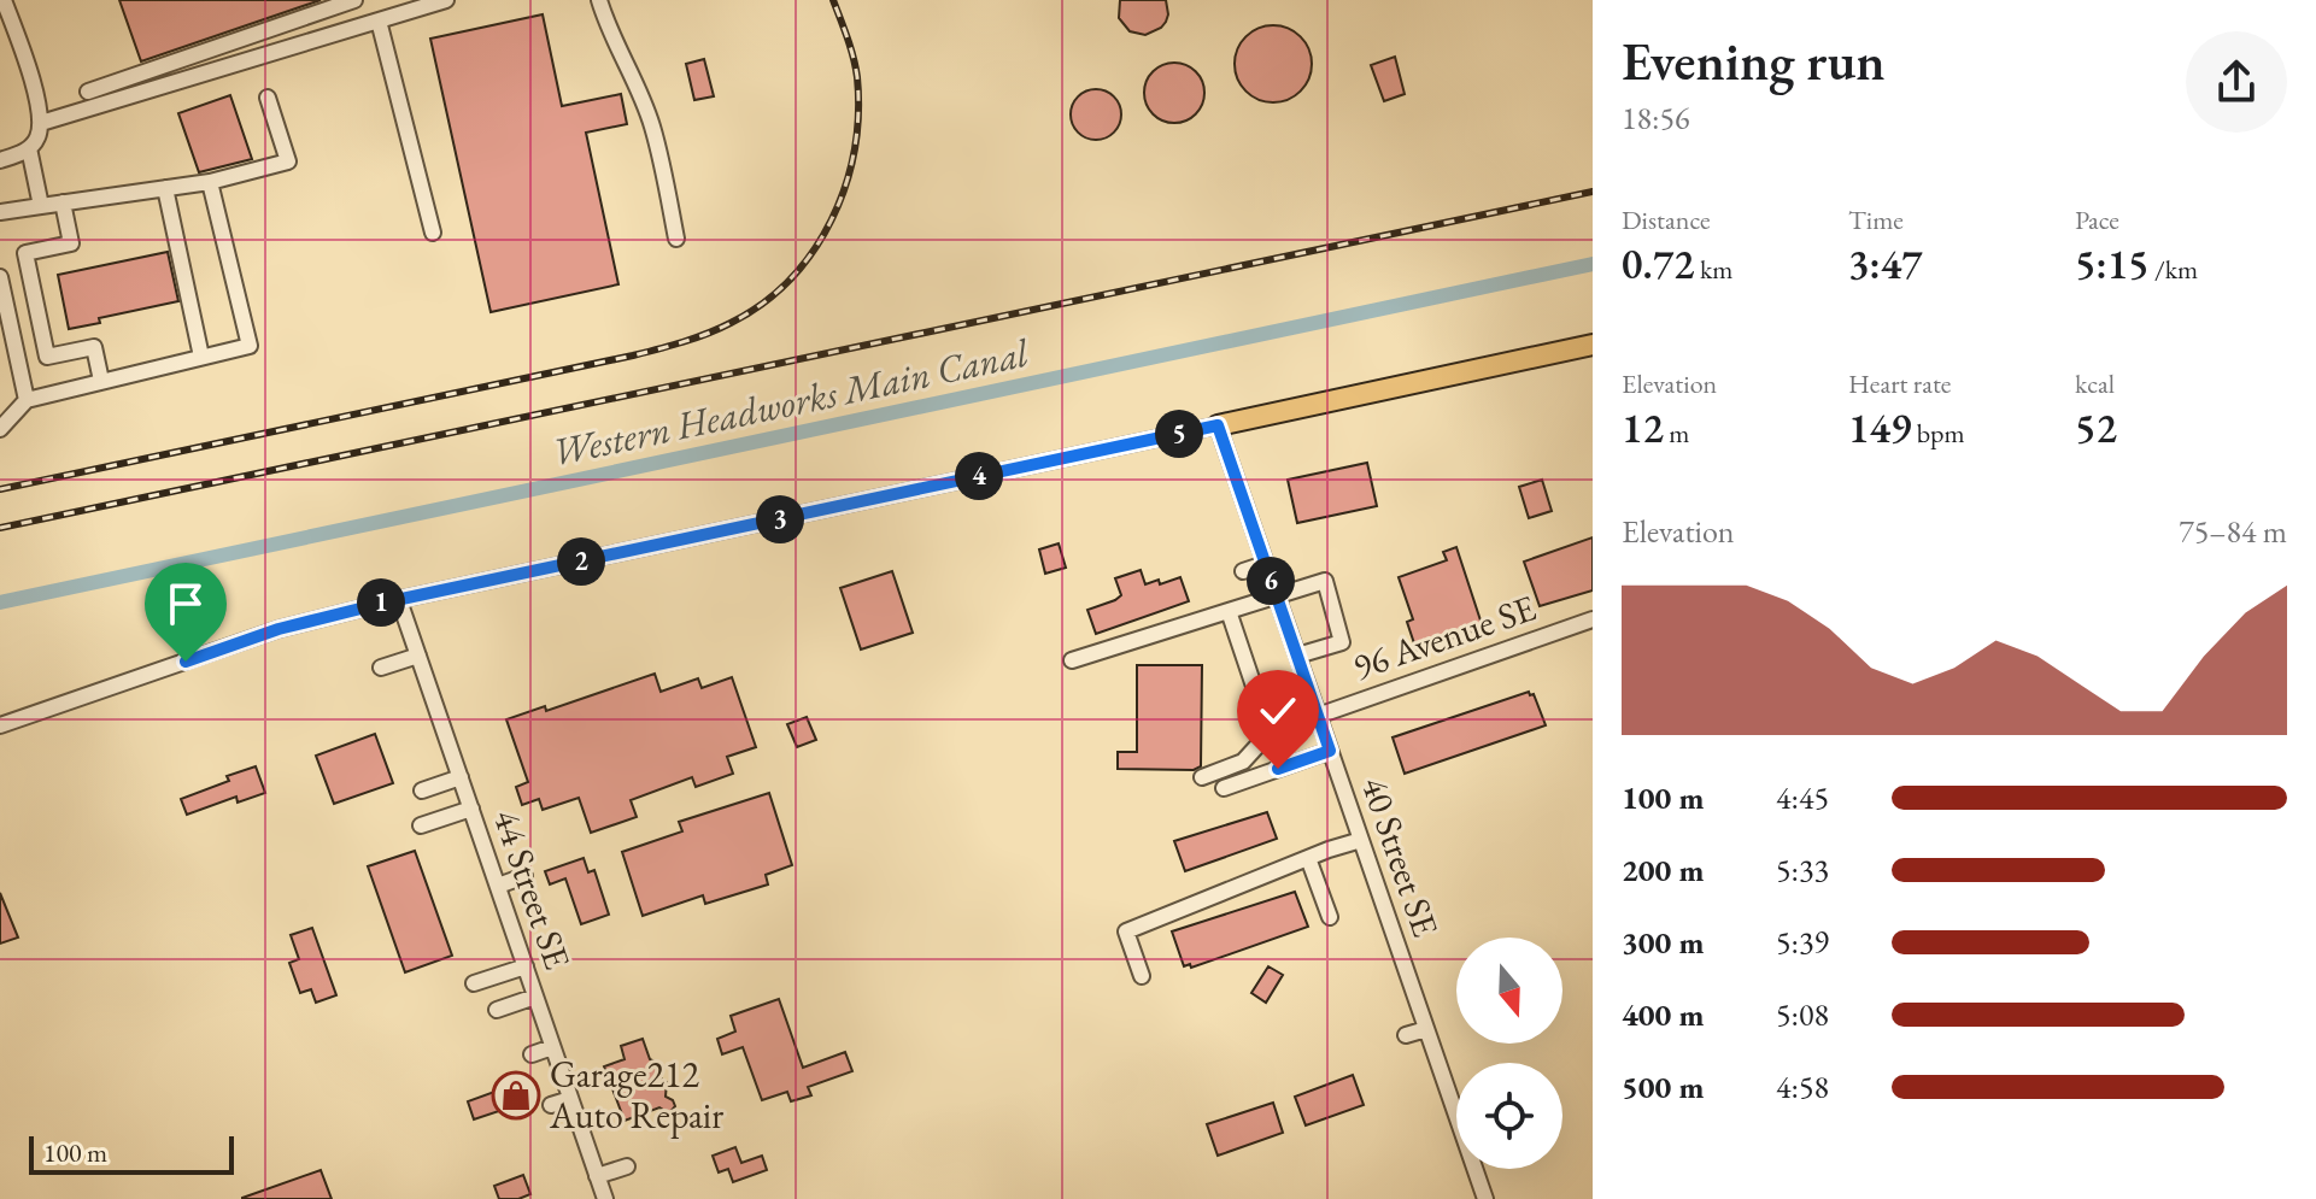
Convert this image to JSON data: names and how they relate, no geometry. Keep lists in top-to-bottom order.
{
  "streets": {
    "street": ["96 Avenue SE", "40 Street SE", "44 Street SE"]
  },
  "crossings": [
    ["96 Avenue SE", "40 Street SE"]
  ],
  "water": ["Western Headworks Main Canal"],
  "places": {
    "shop": ["Garage212 Auto Repair"]
  },
  "scale_bar": "100 m",
  "north": "bottom",
  "page": {
    "heading": ["Evening run", "18:56"],
    "stats": [
      ["Distance", "0.72 km"],
      ["Time", "3:47"],
      ["Pace", "5:15 /km"],
      ["Elevation", "12 m"],
      ["Heart rate", "149 bpm"],
      ["kcal", "52"]
    ],
    "pins": [
      "5",
      "4",
      "3",
      "2",
      "6",
      "1"
    ],
    "chart": ["Elevation", "75–84 m"],
    "list": [
      {
        "name": "100 m",
        "note": "4:45"
      },
      {
        "name": "200 m",
        "note": "5:33"
      },
      {
        "name": "300 m",
        "note": "5:39"
      },
      {
        "name": "400 m",
        "note": "5:08"
      },
      {
        "name": "500 m",
        "note": "4:58"
      }
    ],
    "scale": "100 m"
  }
}
